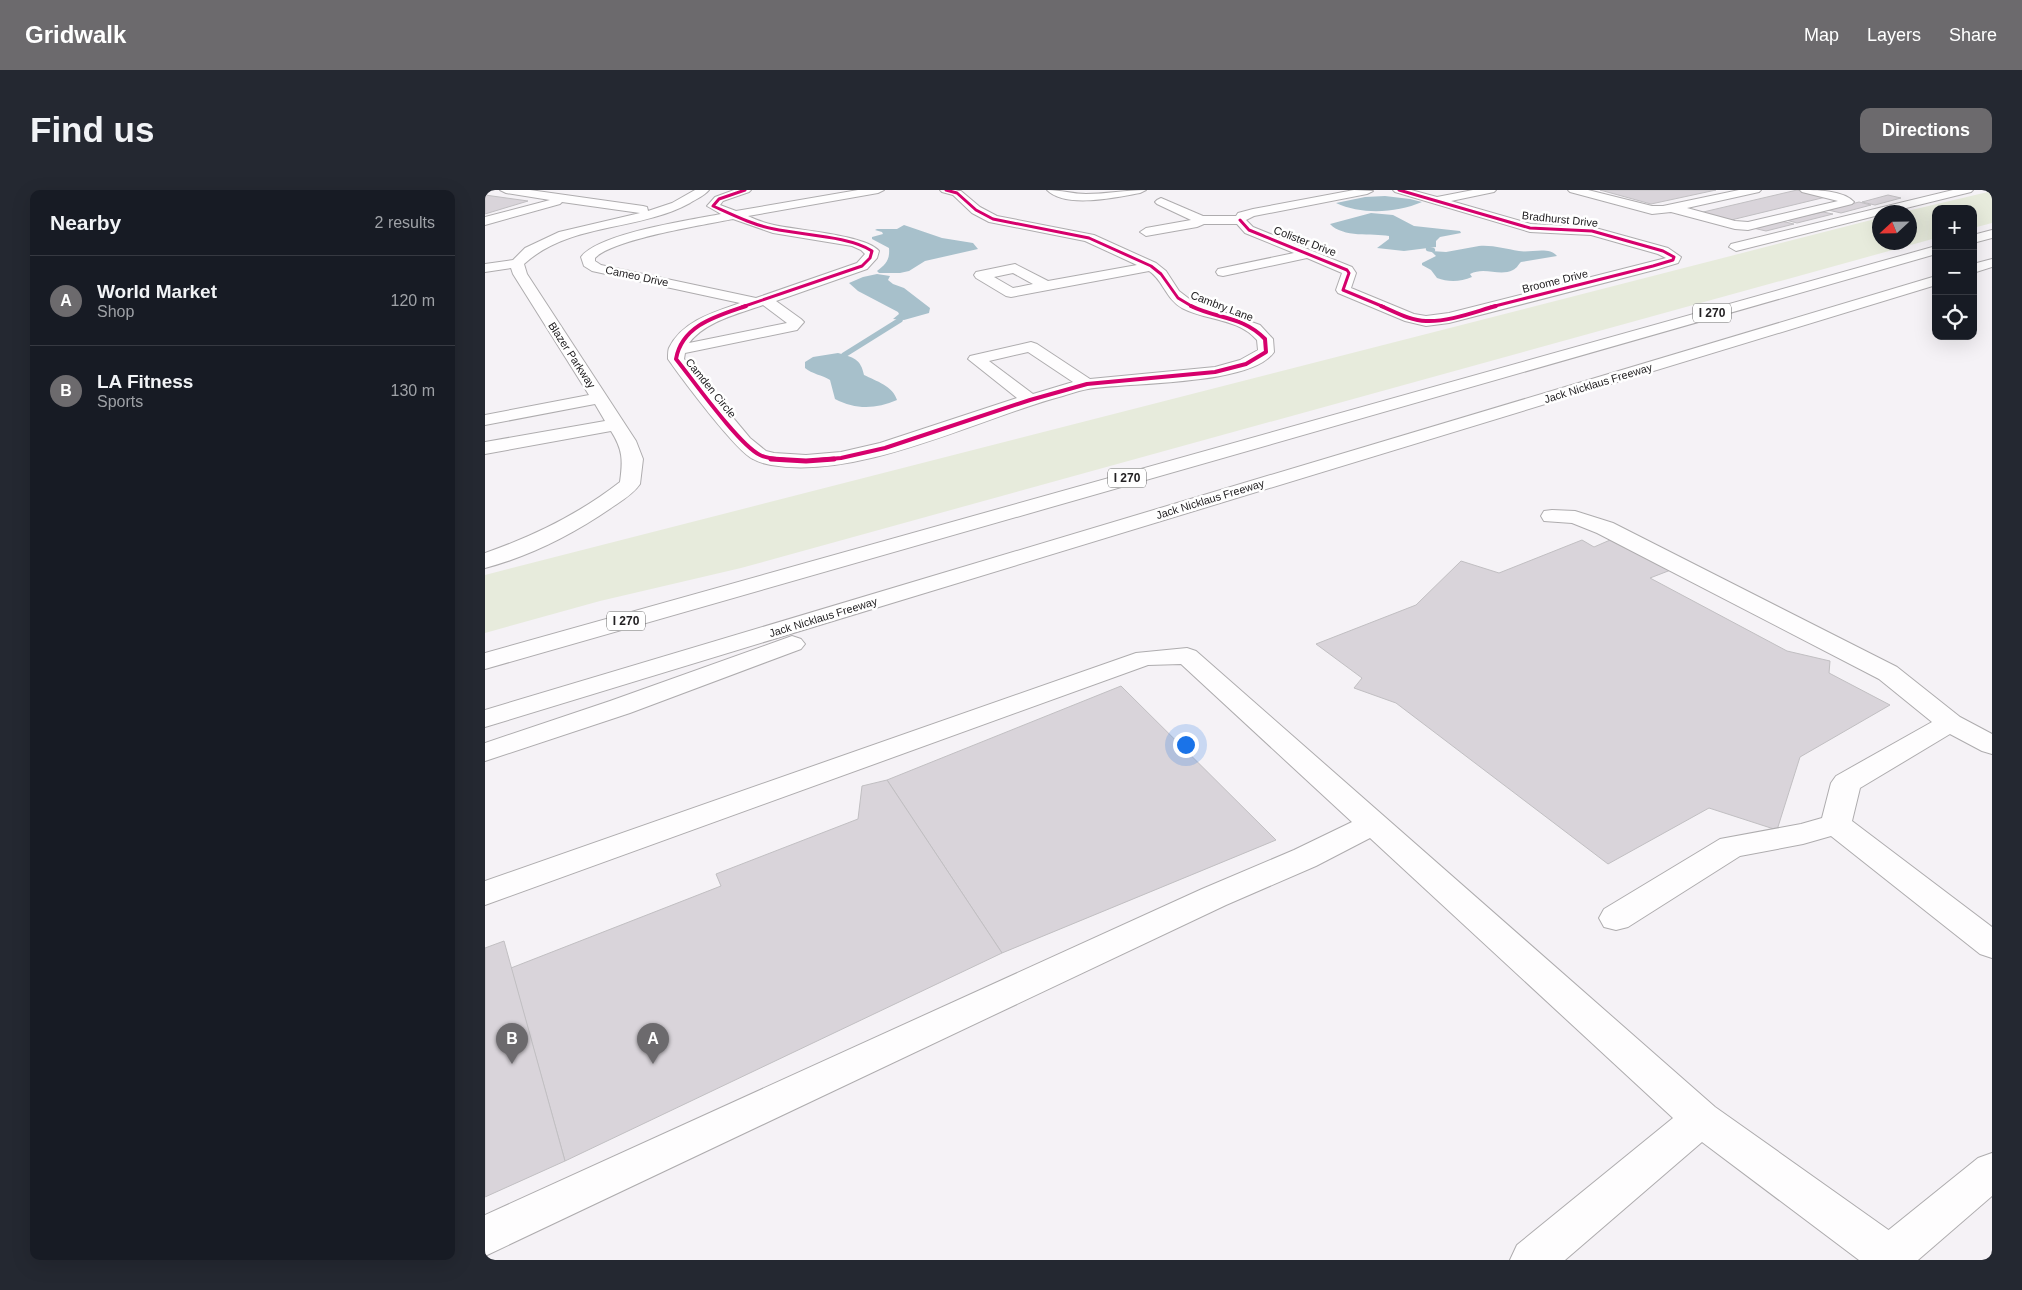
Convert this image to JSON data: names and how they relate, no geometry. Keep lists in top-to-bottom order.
{
  "streets": {
    "main road": [
      "Bradhurst Drive",
      "Colister Drive",
      "Cameo Drive",
      "Broome Drive",
      "Cambry Lane",
      "I 270",
      "Blazer Parkway",
      "Jack Nicklaus Freeway",
      "Camden Circle"
    ]
  },
  "crossings": [
    ["Bradhurst Drive", "Broome Drive"],
    ["Colister Drive", "Broome Drive"],
    ["Cameo Drive", "Camden Circle"],
    ["Cambry Lane", "Camden Circle"]
  ],
  "north": "left",
  "page": {
    "header": "Gridwalk",
    "nav": ["Map", "Layers", "Share"],
    "buttons": "Directions",
    "title": "Find us",
    "heading": ["Nearby", "2 results"],
    "map_buttons": ["+", "−"],
    "list": [
      {
        "mark": "A",
        "name": "World Market",
        "note": "Shop",
        "value": "120 m"
      },
      {
        "mark": "B",
        "name": "LA Fitness",
        "note": "Sports",
        "value": "130 m"
      }
    ],
    "pins": ["A", "B"]
  }
}
